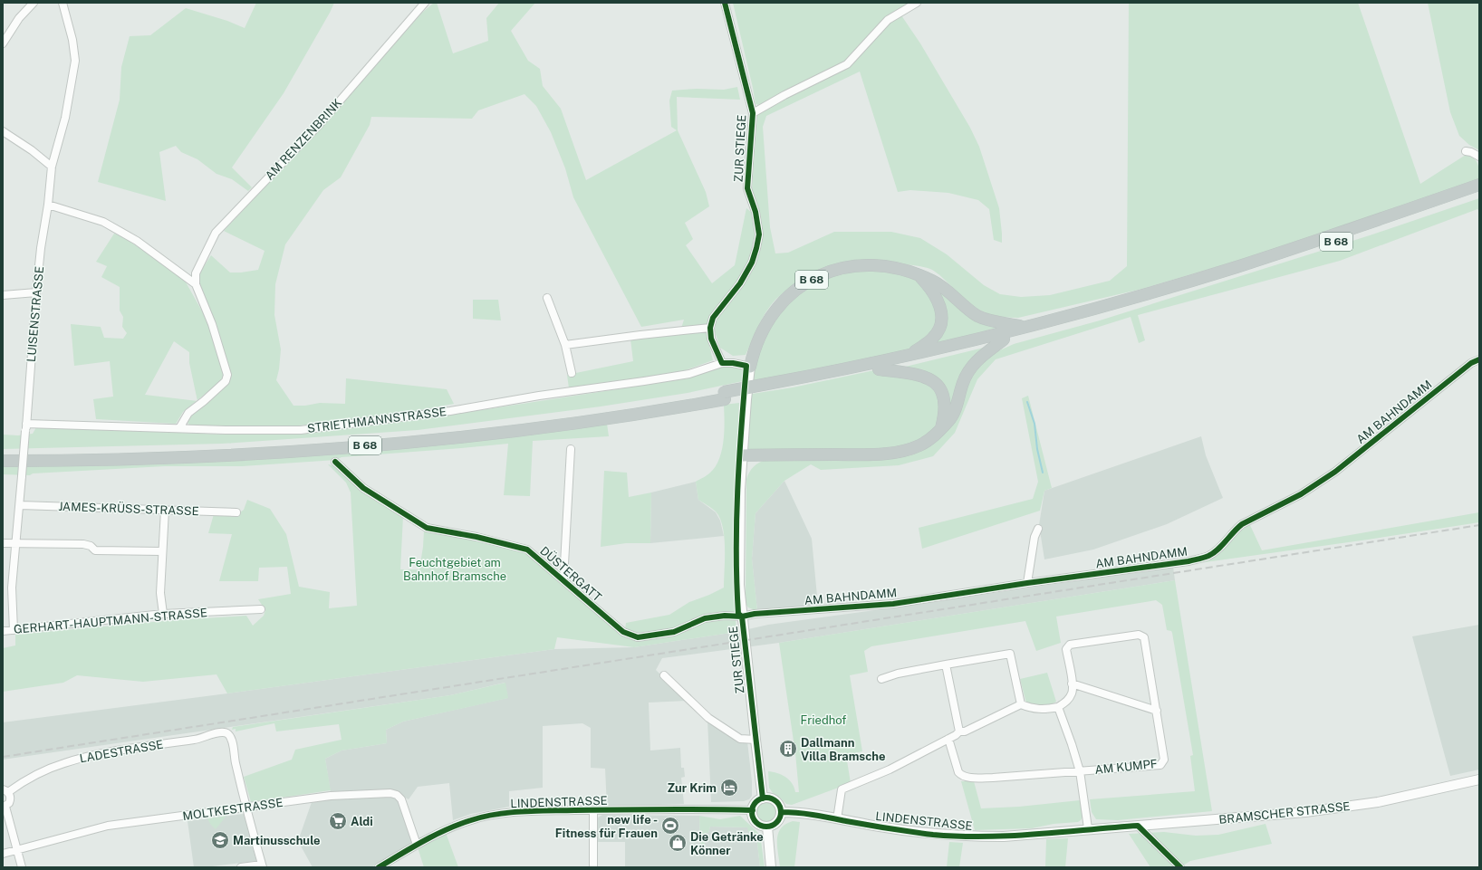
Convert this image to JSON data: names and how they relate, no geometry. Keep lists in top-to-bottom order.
{
  "streets": {
    "highway": ["B 68"],
    "street": [
      "AM RENZENBRINK",
      "ZUR STIEGE",
      "LUISENSTRASSE",
      "AM BAHNDAMM",
      "STRIETHMANNSTRASSE",
      "JAMES-KRÜSS-STRASSE",
      "DÜSTERGATT",
      "GERHART-HAUPTMANN-STRASSE",
      "LADESTRASSE",
      "AM KUMPF",
      "LINDENSTRASSE",
      "MOLTKESTRASSE",
      "BRAMSCHER STRASSE"
    ]
  },
  "crossings": [
    ["ZUR STIEGE", "B 68"],
    ["ZUR STIEGE", "AM BAHNDAMM"],
    ["ZUR STIEGE", "STRIETHMANNSTRASSE"],
    ["ZUR STIEGE", "DÜSTERGATT"],
    ["ZUR STIEGE", "LINDENSTRASSE"],
    ["B 68", "STRIETHMANNSTRASSE"],
    ["LUISENSTRASSE", "STRIETHMANNSTRASSE"],
    ["LUISENSTRASSE", "JAMES-KRÜSS-STRASSE"],
    ["LUISENSTRASSE", "GERHART-HAUPTMANN-STRASSE"],
    ["AM BAHNDAMM", "DÜSTERGATT"],
    ["LADESTRASSE", "MOLTKESTRASSE"],
    ["LINDENSTRASSE", "MOLTKESTRASSE"],
    ["LINDENSTRASSE", "BRAMSCHER STRASSE"]
  ],
  "parks": ["Feuchtgebiet am Bahnhof Bramsche", "Friedhof"],
  "places": {
    "building": ["Dallmann Villa Bramsche"],
    "hotel": ["Zur Krim"],
    "supermarket": ["Aldi"],
    "sports": ["new life - Fitness für Frauen"],
    "school or university": ["Martinusschule"],
    "shop": ["Die Getränke Könner"]
  }
}
